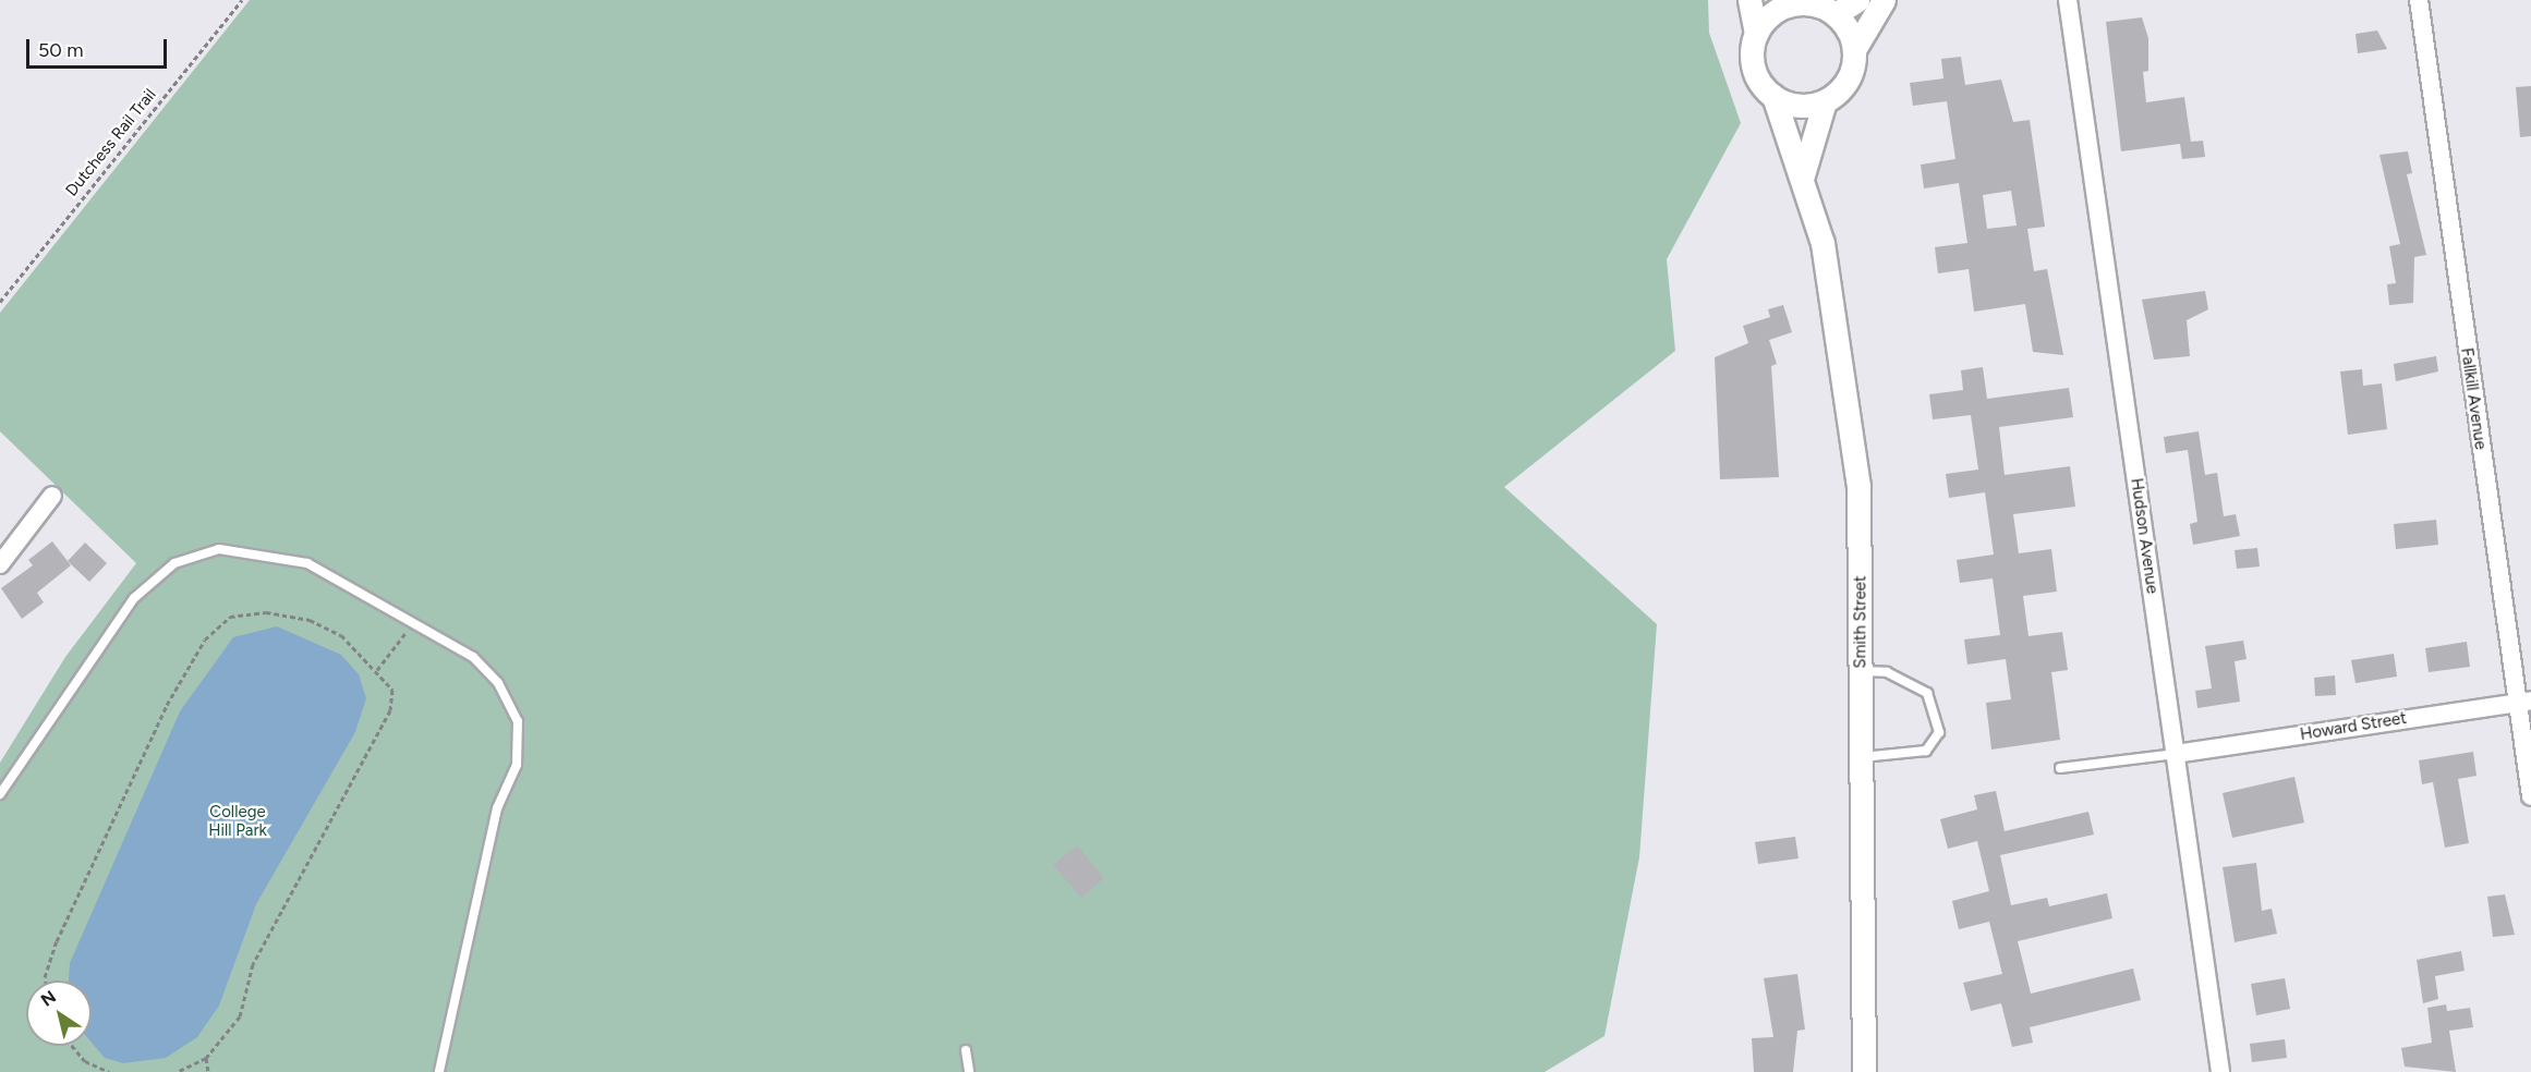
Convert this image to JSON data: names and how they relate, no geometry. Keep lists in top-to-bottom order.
{
  "streets": {
    "street": [
      "Fallkill Avenue",
      "Hudson Avenue",
      "Smith Street",
      "Howard Street"
    ],
    "path": ["Dutchess Rail Trail"]
  },
  "crossings": [
    ["Fallkill Avenue", "Howard Street"],
    ["Hudson Avenue", "Howard Street"]
  ],
  "parks": ["College Hill Park"],
  "scale_bar": "50 m",
  "north": "top left"
}
